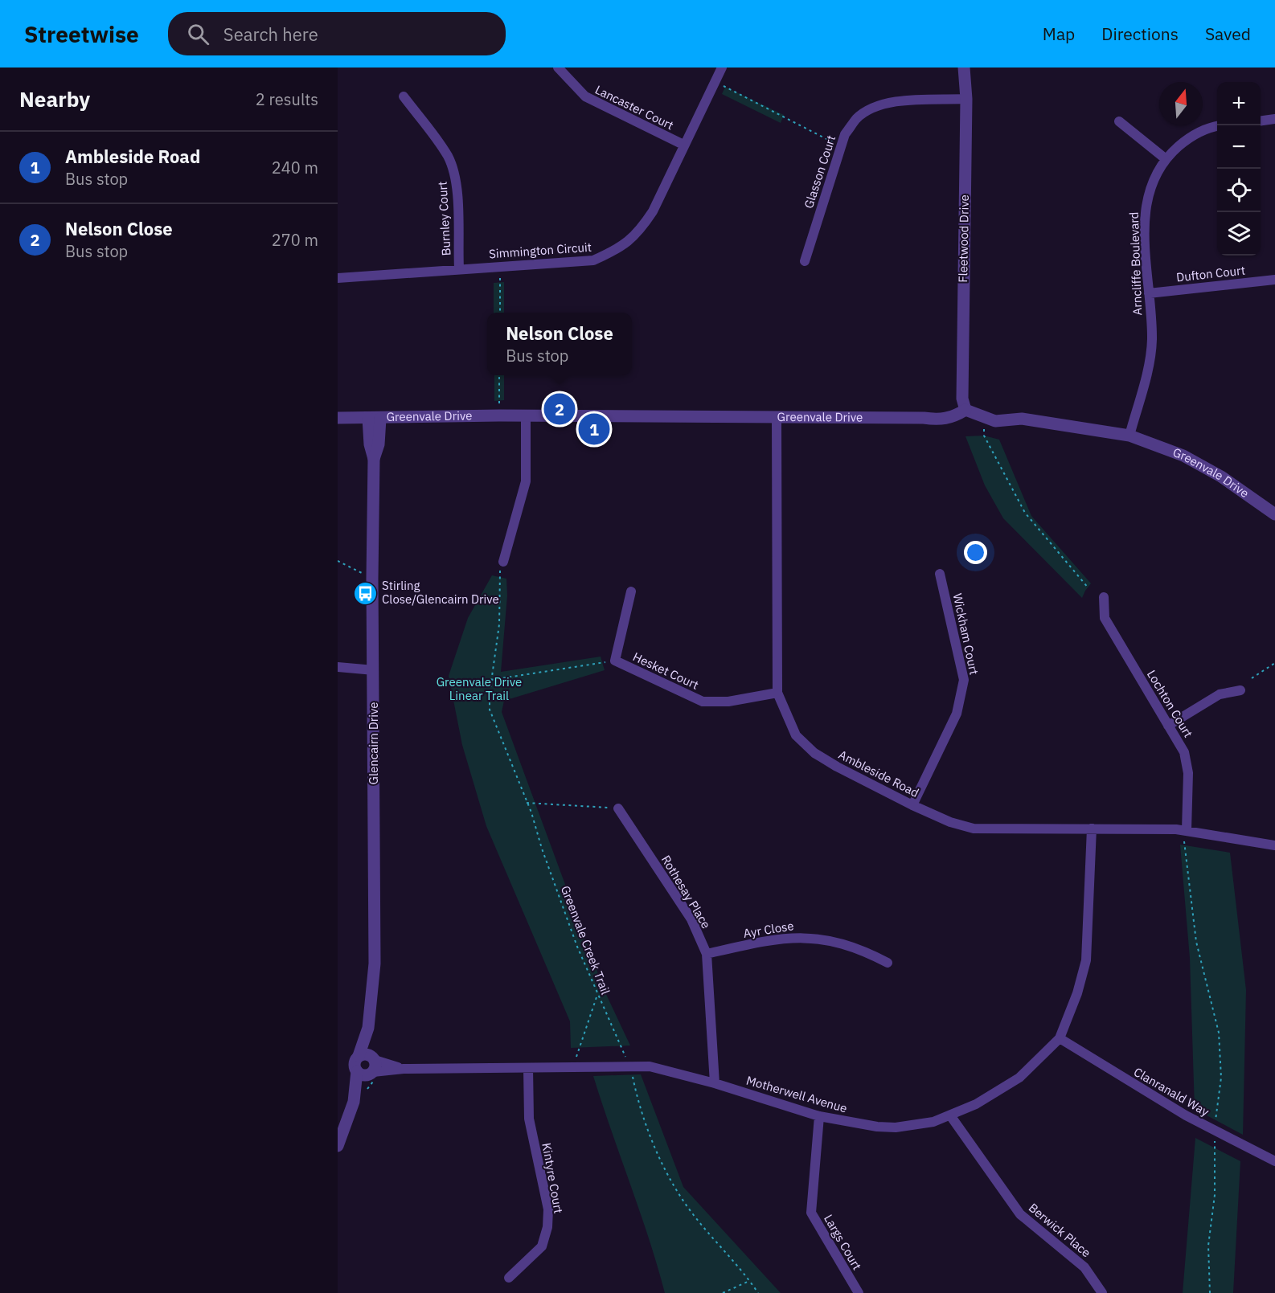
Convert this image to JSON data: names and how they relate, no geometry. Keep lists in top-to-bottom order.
{
  "streets": {
    "street": [
      "Lancaster Court",
      "Glasson Court",
      "Burnley Court",
      "Fleetwood Drive",
      "Simmington Circuit",
      "Arncliffe Boulevard",
      "Dufton Court",
      "Greenvale Drive",
      "Wickham Court",
      "Hesket Court",
      "Lochton Court",
      "Glencairn Drive",
      "Ambleside Road",
      "Rothesay Place",
      "Ayr Close",
      "Clanranald Way",
      "Motherwell Avenue",
      "Kintyre Court",
      "Berwick Place",
      "Largs Court"
    ],
    "path": ["Greenvale Creek Trail"]
  },
  "crossings": [
    ["Lancaster Court", "Simmington Circuit"],
    ["Glasson Court", "Fleetwood Drive"],
    ["Burnley Court", "Simmington Circuit"],
    ["Fleetwood Drive", "Greenvale Drive"],
    ["Arncliffe Boulevard", "Dufton Court"],
    ["Arncliffe Boulevard", "Greenvale Drive"],
    ["Greenvale Drive", "Glencairn Drive"],
    ["Greenvale Drive", "Ambleside Road"],
    ["Wickham Court", "Ambleside Road"],
    ["Hesket Court", "Ambleside Road"],
    ["Lochton Court", "Ambleside Road"],
    ["Glencairn Drive", "Motherwell Avenue"],
    ["Ambleside Road", "Motherwell Avenue"],
    ["Rothesay Place", "Ayr Close"],
    ["Rothesay Place", "Motherwell Avenue"],
    ["Greenvale Creek Trail", "Motherwell Avenue"],
    ["Clanranald Way", "Motherwell Avenue"],
    ["Motherwell Avenue", "Kintyre Court"],
    ["Motherwell Avenue", "Berwick Place"],
    ["Motherwell Avenue", "Largs Court"]
  ],
  "parks": ["Greenvale Drive Linear Trail"],
  "places": {
    "bus stop": ["Stirling Close/Glencairn Drive"]
  },
  "north": "top",
  "page": {
    "header": "Streetwise",
    "search": "Search here",
    "nav": ["Map", "Directions", "Saved"],
    "heading": ["Nearby", "2 results"],
    "map_buttons": ["+", "−"],
    "list": [
      {
        "mark": "1",
        "name": "Ambleside Road",
        "note": "Bus stop",
        "value": "240 m"
      },
      {
        "mark": "2",
        "name": "Nelson Close",
        "note": "Bus stop",
        "value": "270 m"
      }
    ],
    "popup": ["Nelson Close", "Bus stop"],
    "pins": ["2", "1"]
  }
}
